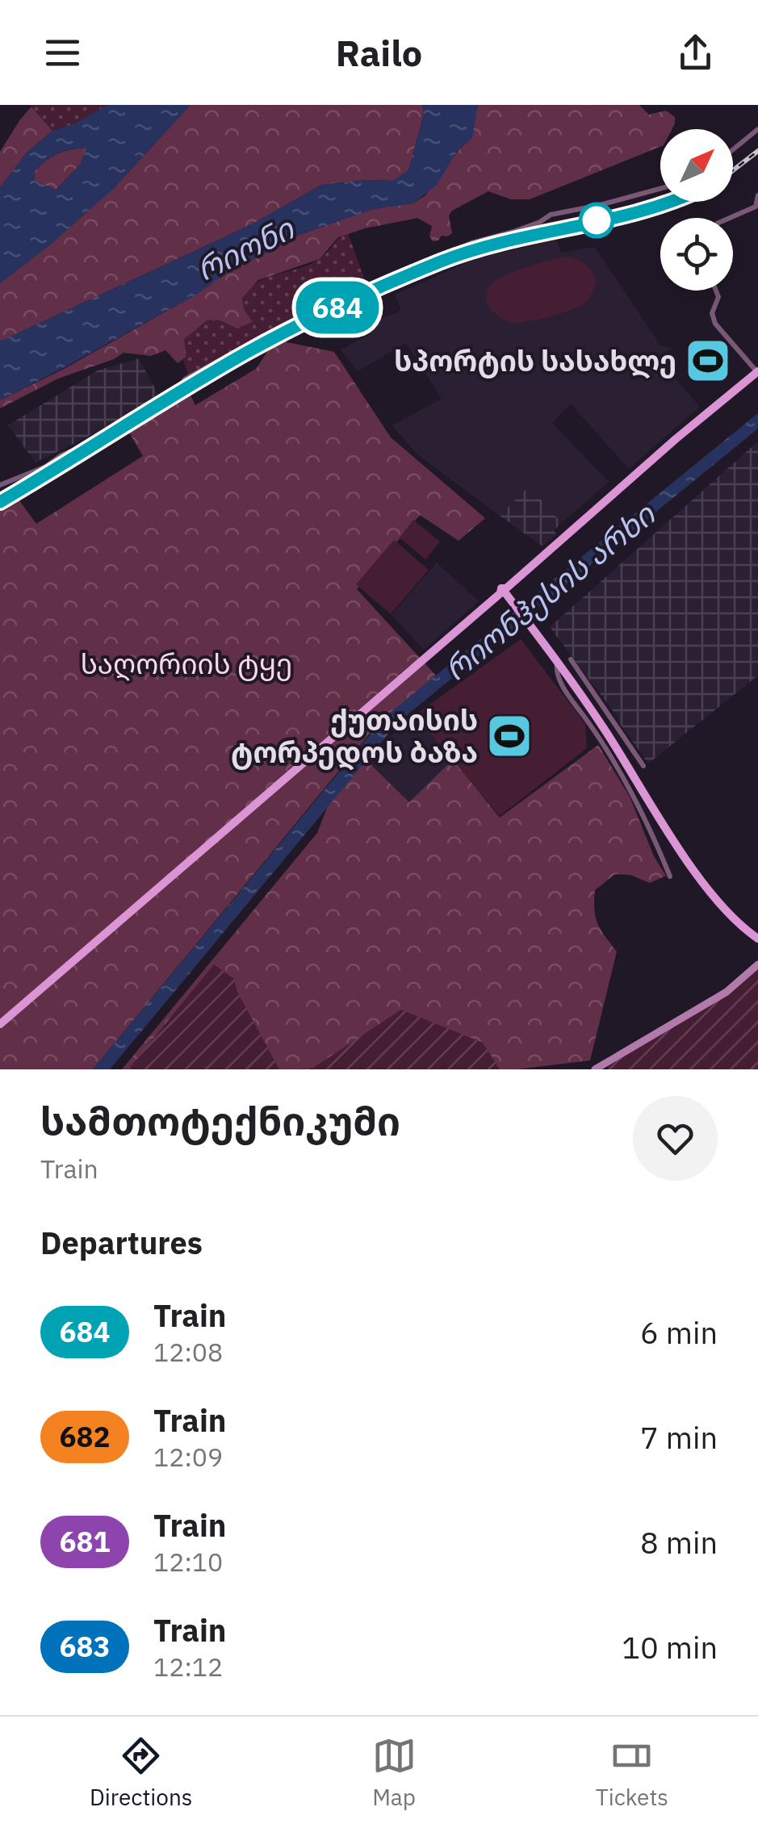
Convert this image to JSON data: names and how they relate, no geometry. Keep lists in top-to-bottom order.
{
  "water": ["რიონი", "რიონჰესის არხი"],
  "parks": ["საღორიის ტყე"],
  "places": {
    "sports": ["სპორტის სასახლე", "ქუთაისის ტორპედოს ბაზა"]
  },
  "north": "top right",
  "page": {
    "header": "Railo",
    "on_map": "684",
    "heading": [
      ["სამთოტექნიკუმი", "Train"],
      "Departures"
    ],
    "list": [
      {
        "mark": "684",
        "name": "Train",
        "note": "12:08",
        "value": "6 min"
      },
      {
        "mark": "682",
        "name": "Train",
        "note": "12:09",
        "value": "7 min"
      },
      {
        "mark": "681",
        "name": "Train",
        "note": "12:10",
        "value": "8 min"
      },
      {
        "mark": "683",
        "name": "Train",
        "note": "12:12",
        "value": "10 min"
      }
    ],
    "tabs": ["Directions", "Map", "Tickets"]
  }
}
